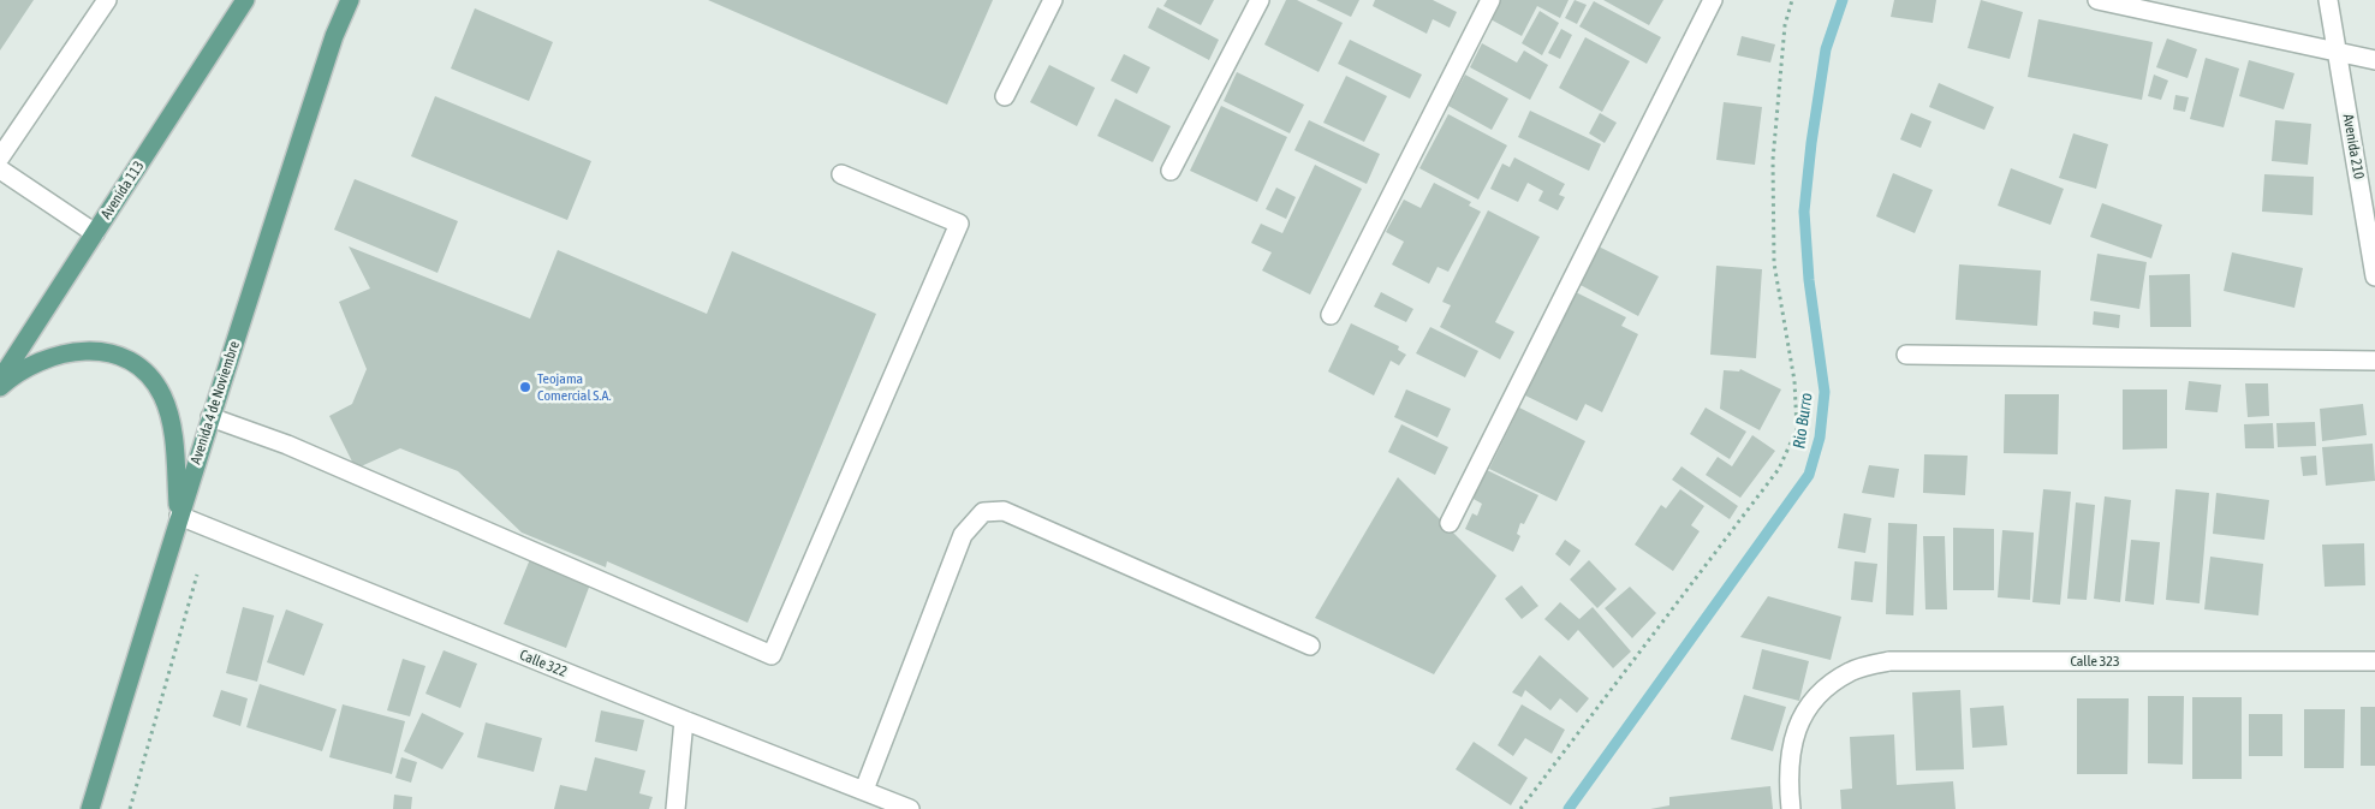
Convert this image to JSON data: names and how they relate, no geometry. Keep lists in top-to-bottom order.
{
  "streets": {
    "main road": ["Avenida 113", "Avenida 4 de Noviembre"],
    "street": ["Avenida 210", "Calle 323", "Calle 322"]
  },
  "crossings": [
    ["Avenida 4 de Noviembre", "Calle 322"]
  ],
  "water": ["Rio Burro"],
  "places": ["Teojama Comercial S.A."]
}
